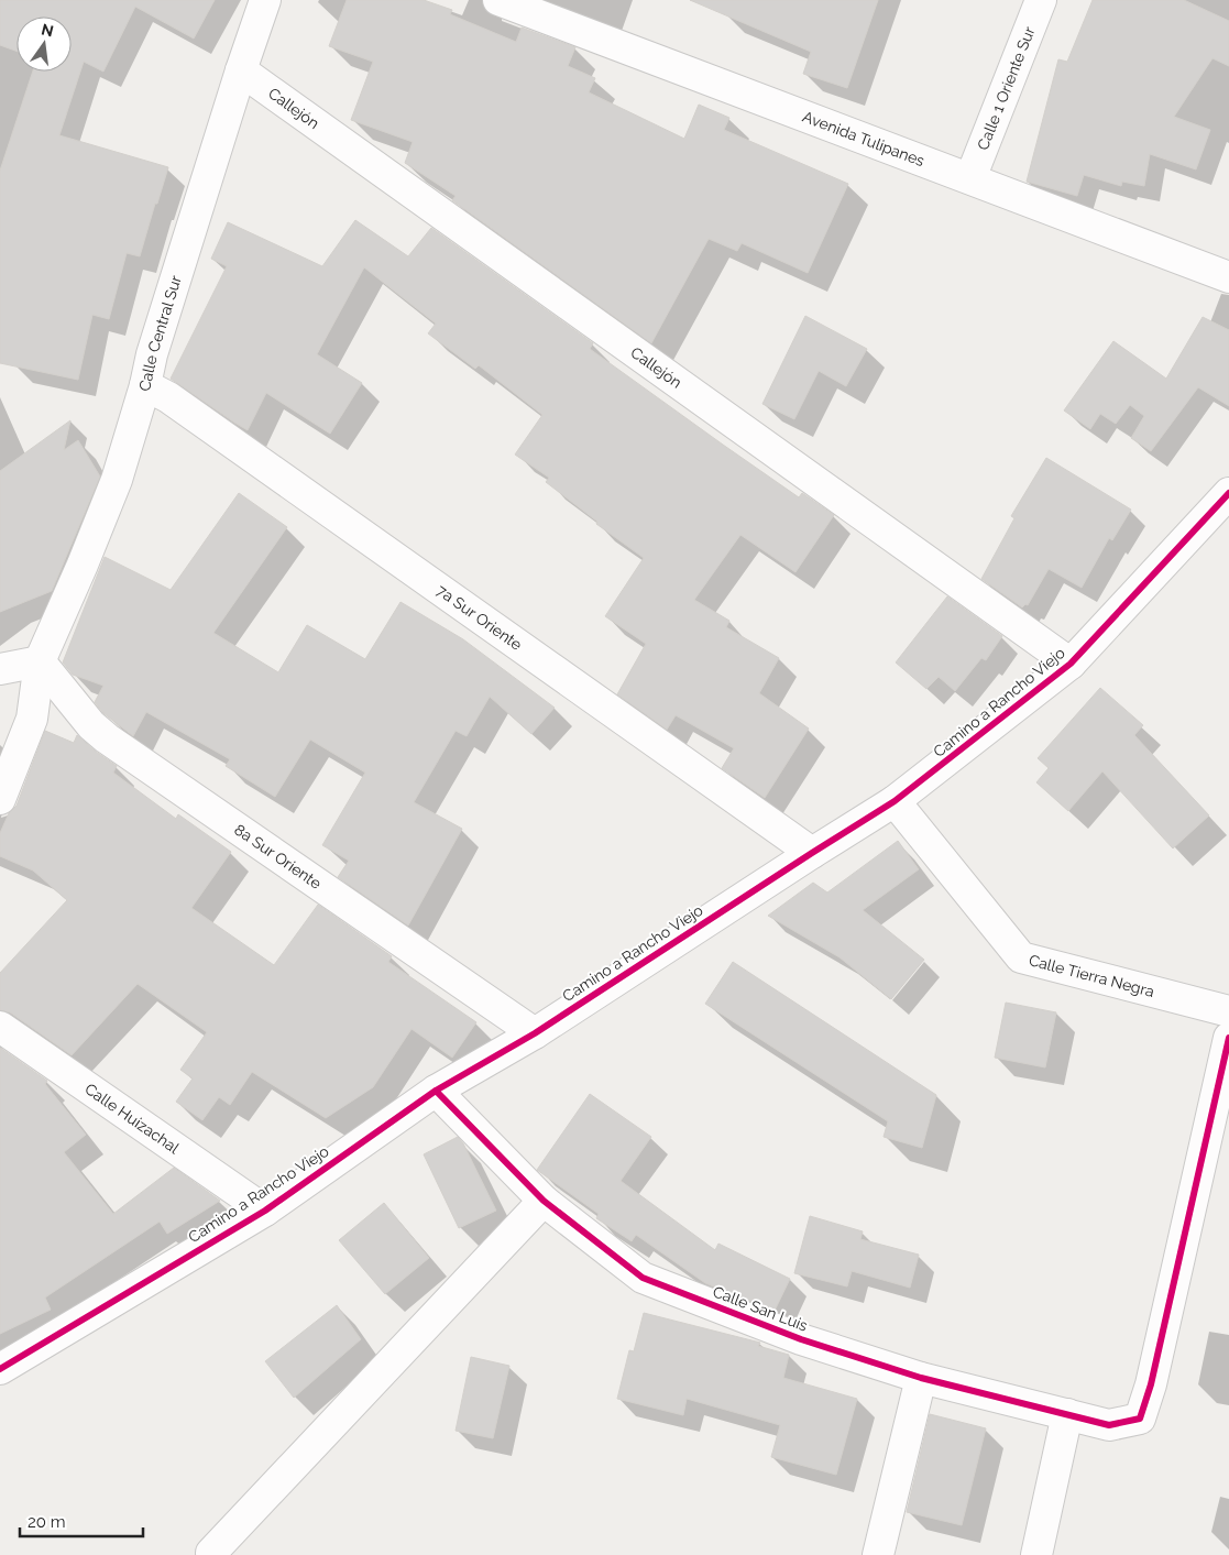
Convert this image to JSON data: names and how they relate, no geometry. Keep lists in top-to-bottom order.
{
  "streets": {
    "street": [
      "Calle 1 Oriente Sur",
      "Callejón",
      "Avenida Tulipanes",
      "Calle Central Sur",
      "7a Sur Oriente",
      "Camino a Rancho Viejo",
      "8a Sur Oriente",
      "Calle Tierra Negra",
      "Calle Huizachal",
      "Calle San Luis"
    ]
  },
  "crossings": [
    ["Calle 1 Oriente Sur", "Avenida Tulipanes"],
    ["Callejón", "Calle Central Sur"],
    ["Callejón", "Camino a Rancho Viejo"],
    ["Calle Central Sur", "7a Sur Oriente"],
    ["Calle Central Sur", "8a Sur Oriente"],
    ["7a Sur Oriente", "Camino a Rancho Viejo"],
    ["Camino a Rancho Viejo", "8a Sur Oriente"],
    ["Camino a Rancho Viejo", "Calle Tierra Negra"],
    ["Camino a Rancho Viejo", "Calle Huizachal"],
    ["Camino a Rancho Viejo", "Calle San Luis"]
  ],
  "scale_bar": "20 m",
  "north": "top"
}
